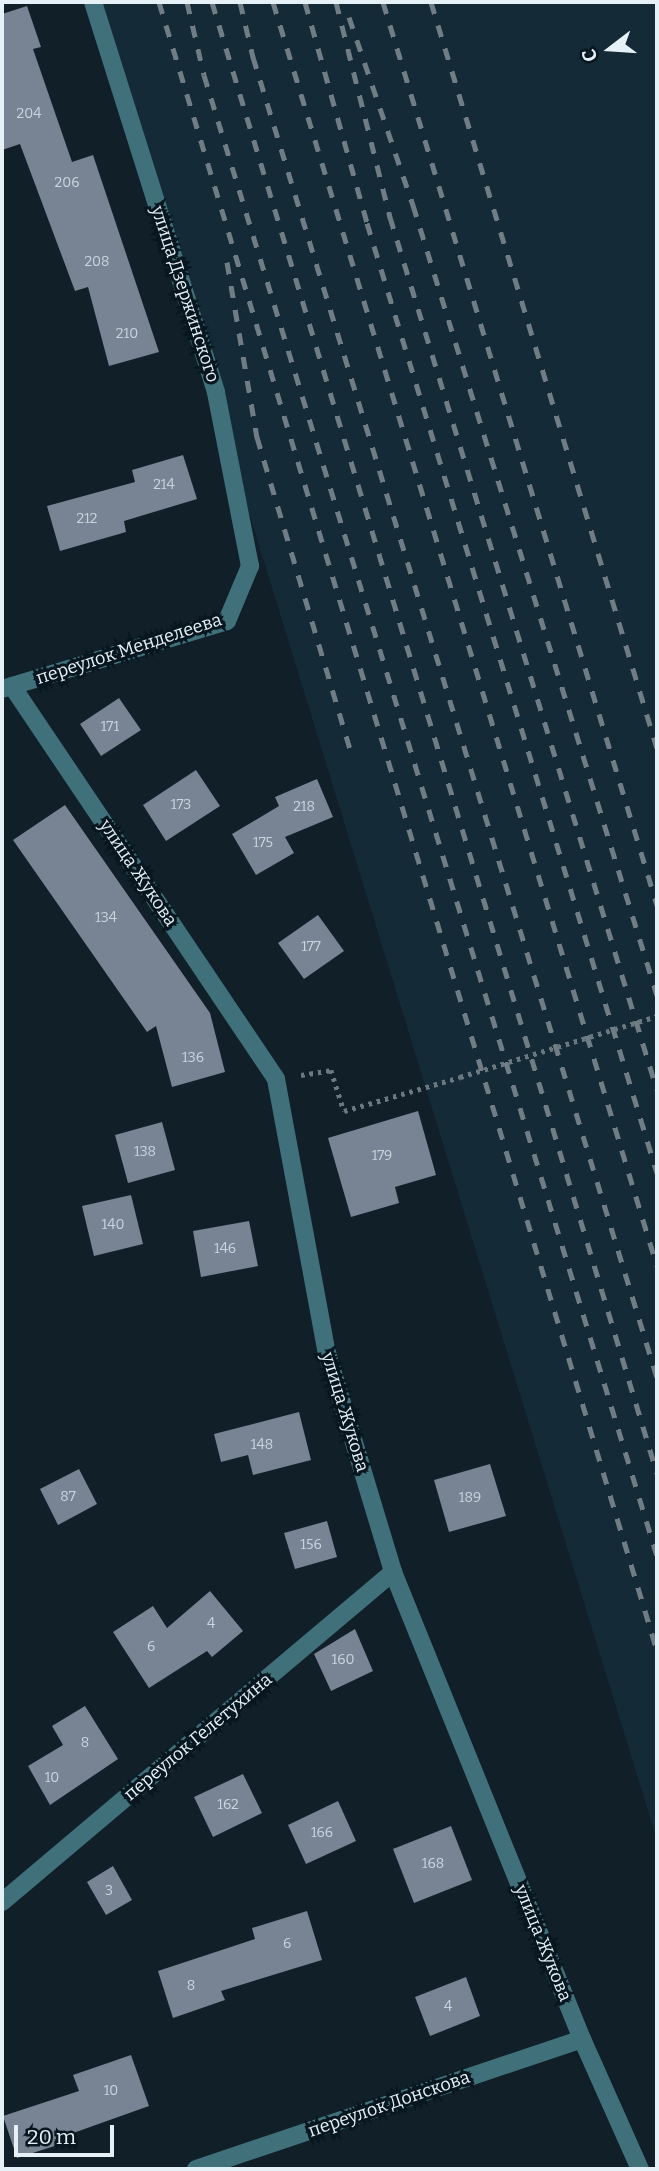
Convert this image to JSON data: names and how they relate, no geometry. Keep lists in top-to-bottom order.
{
  "streets": {
    "street": [
      "улица Дзержинского",
      "переулок Менделеева",
      "улица Жукова",
      "переулок Гелетухина",
      "переулок Донскова"
    ]
  },
  "crossings": [
    ["улица Дзержинского", "переулок Менделеева"],
    ["переулок Менделеева", "улица Жукова"],
    ["улица Жукова", "переулок Гелетухина"],
    ["улица Жукова", "переулок Донскова"]
  ],
  "house_numbers": [
    "204",
    "206",
    "208",
    "210",
    "214",
    "212",
    "171",
    "173",
    "218",
    "175",
    "134",
    "177",
    "136",
    "138",
    "179",
    "140",
    "146",
    "148",
    "87",
    "189",
    "156",
    "4",
    "6",
    "160",
    "8",
    "10",
    "162",
    "166",
    "168",
    "3",
    "6",
    "8",
    "4",
    "10"
  ],
  "scale_bar": "20 m",
  "north": "left"
}
